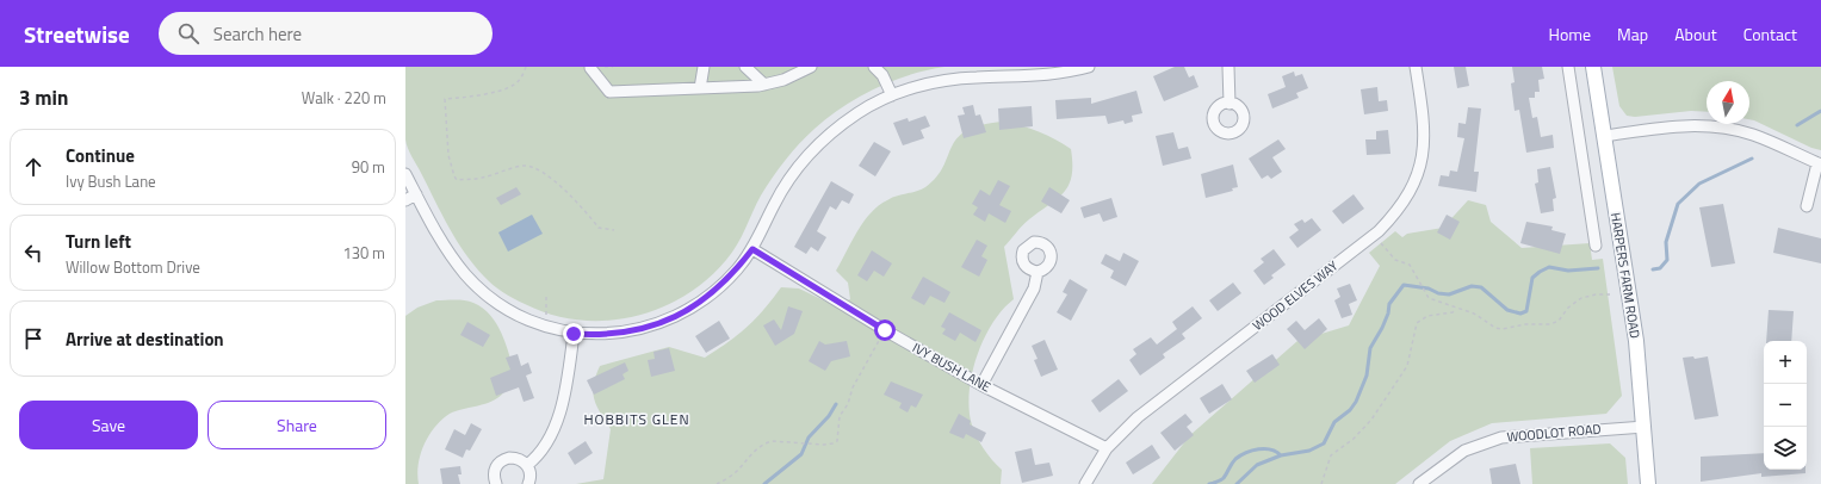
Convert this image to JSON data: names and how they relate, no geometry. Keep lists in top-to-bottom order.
{
  "streets": {
    "main road": ["HARPERS FARM ROAD"],
    "street": ["WOOD ELVES WAY", "IVY BUSH LANE", "WOODLOT ROAD"]
  },
  "crossings": [
    ["HARPERS FARM ROAD", "WOODLOT ROAD"],
    ["WOOD ELVES WAY", "IVY BUSH LANE"]
  ],
  "districts": ["HOBBITS GLEN"],
  "north": "top",
  "page": {
    "header": "Streetwise",
    "search": "Search here",
    "nav": [
      "Home",
      "Map",
      "About",
      "Contact"
    ],
    "heading": ["3 min", "Walk · 220 m"],
    "list": [
      ["Continue", "Ivy Bush Lane", "90 m"],
      ["Turn left", "Willow Bottom Drive", "130 m"],
      "Arrive at destination"
    ],
    "map_buttons": ["+", "−"],
    "buttons": ["Save", "Share"]
  }
}
